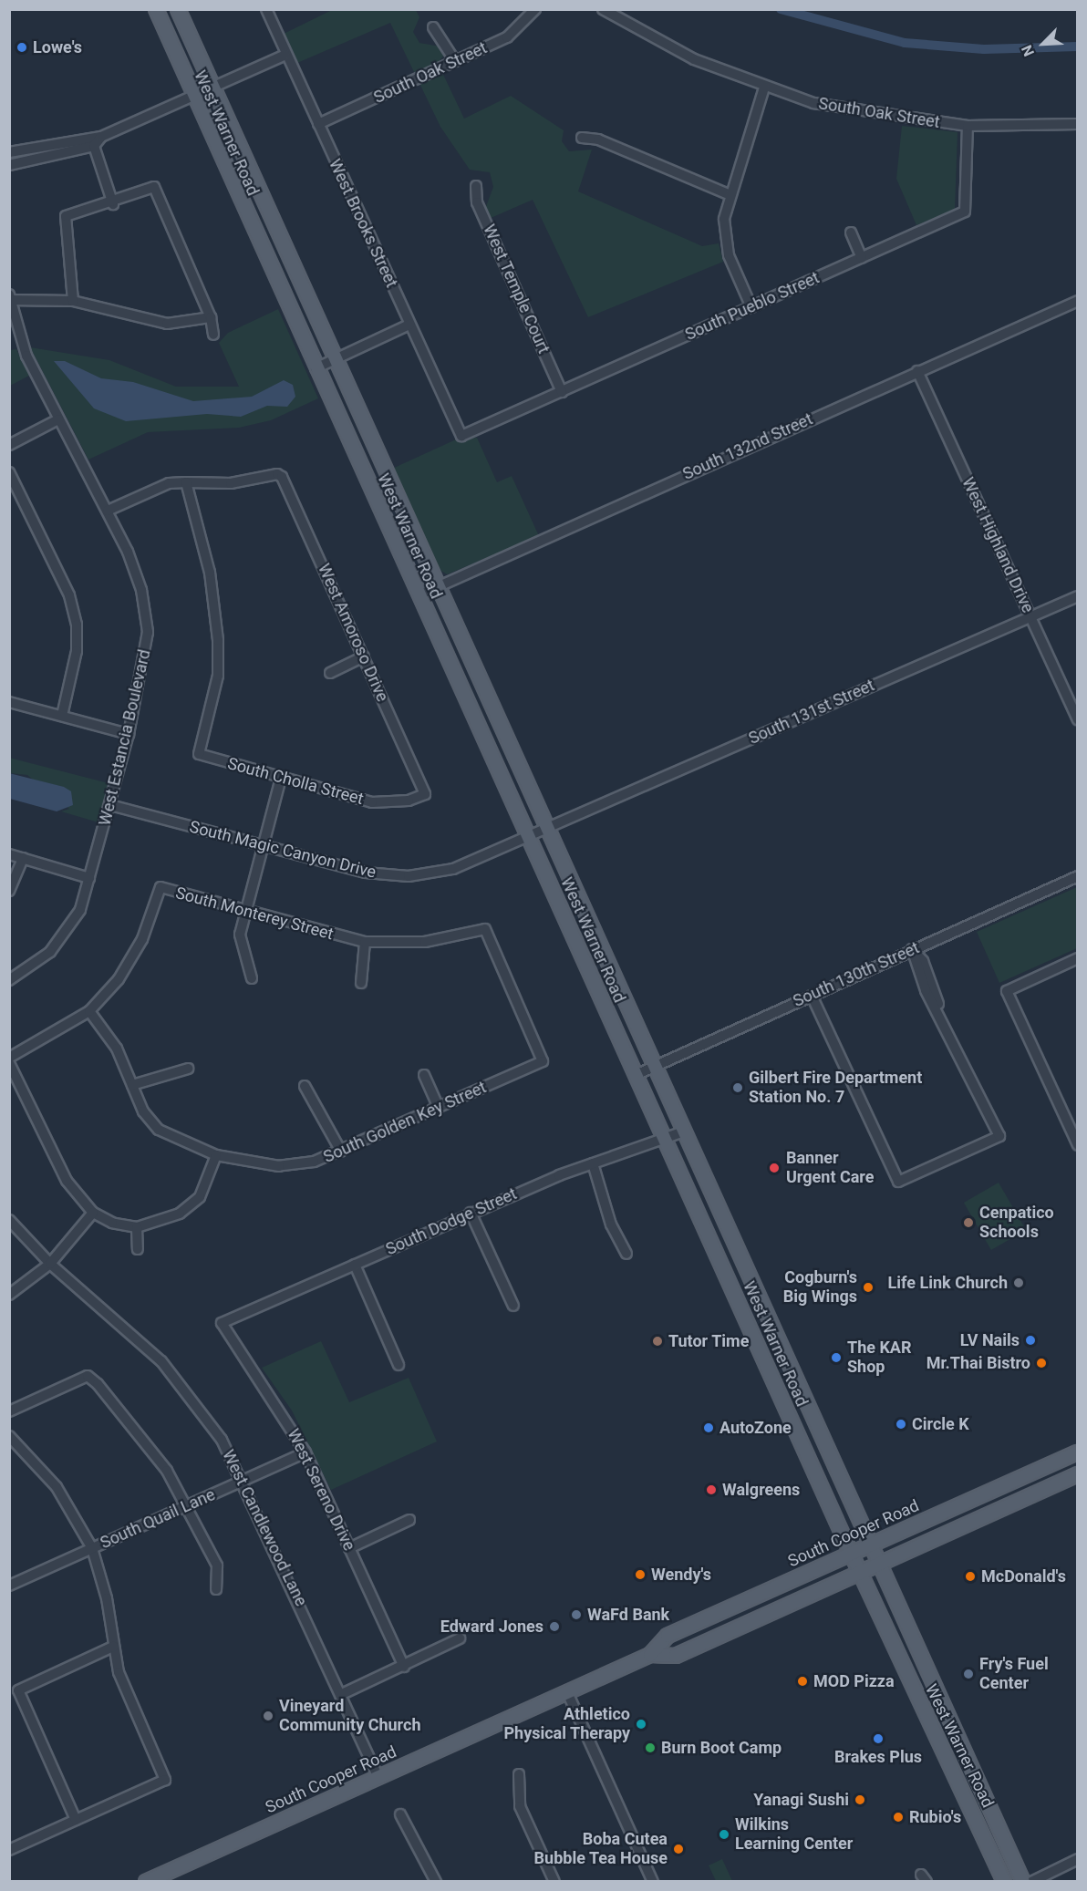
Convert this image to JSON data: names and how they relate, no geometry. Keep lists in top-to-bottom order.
{
  "streets": {
    "main road": ["West Warner Road", "South Cooper Road"],
    "street": [
      "South Oak Street",
      "West Brooks Street",
      "West Temple Court",
      "South Pueblo Street",
      "South 132nd Street",
      "West Highland Drive",
      "West Amoroso Drive",
      "South 131st Street",
      "West Estancia Boulevard",
      "South Cholla Street",
      "South Magic Canyon Drive",
      "South Monterey Street",
      "South 130th Street",
      "South Golden Key Street",
      "South Dodge Street",
      "West Sereno Drive",
      "South Quail Lane",
      "West Candlewood Lane"
    ]
  },
  "crossings": [
    ["South Oak Street", "West Brooks Street"],
    ["South Oak Street", "South Pueblo Street"],
    ["West Warner Road", "South 132nd Street"],
    ["West Warner Road", "South 131st Street"],
    ["West Warner Road", "South Magic Canyon Drive"],
    ["West Warner Road", "South 130th Street"],
    ["West Warner Road", "South Dodge Street"],
    ["West Warner Road", "South Cooper Road"],
    ["West Brooks Street", "South Pueblo Street"],
    ["West Temple Court", "South Pueblo Street"],
    ["South 132nd Street", "West Highland Drive"],
    ["West Highland Drive", "South 131st Street"],
    ["West Amoroso Drive", "South Cholla Street"],
    ["South 131st Street", "South Magic Canyon Drive"],
    ["West Estancia Boulevard", "South Magic Canyon Drive"],
    ["South Monterey Street", "South Golden Key Street"],
    ["South Dodge Street", "West Sereno Drive"],
    ["West Sereno Drive", "South Quail Lane"],
    ["South Quail Lane", "West Candlewood Lane"],
    ["West Candlewood Lane", "South Cooper Road"]
  ],
  "places": [
    "Lowe's",
    "Gilbert Fire Department Station No. 7",
    "Banner Urgent Care",
    "Cenpatico Schools",
    "Life Link Church",
    "Cogburn's Big Wings",
    "LV Nails",
    "Tutor Time",
    "The KAR Shop",
    "Mr.Thai Bistro",
    "Circle K",
    "AutoZone",
    "Walgreens",
    "Wendy's",
    "McDonald's",
    "WaFd Bank",
    "Edward Jones",
    "Fry's Fuel Center",
    "MOD Pizza",
    "Vineyard Community Church",
    "Athletico Physical Therapy",
    "Brakes Plus",
    "Burn Boot Camp",
    "Yanagi Sushi",
    "Rubio's",
    "Wilkins Learning Center",
    "Boba Cutea Bubble Tea House"
  ],
  "north": "bottom left"
}
